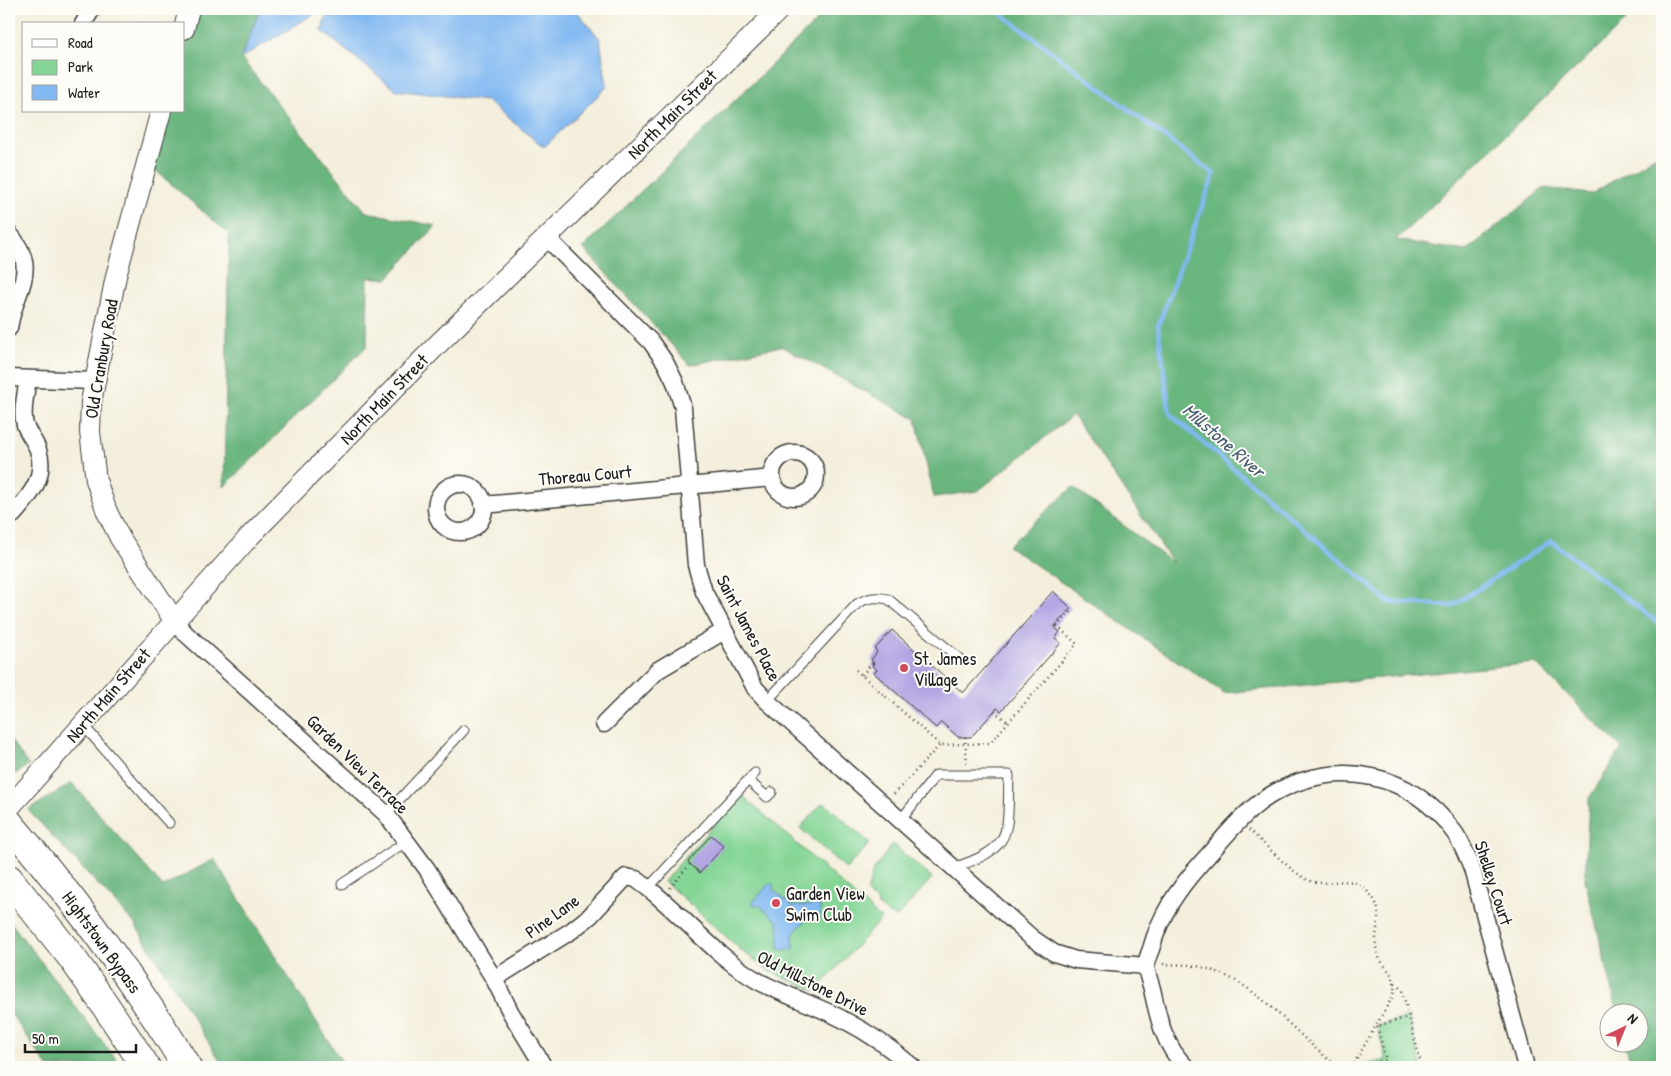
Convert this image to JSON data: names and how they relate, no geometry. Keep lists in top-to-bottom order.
{
  "streets": {
    "highway": ["Hightstown Bypass"],
    "street": [
      "North Main Street",
      "Old Cranbury Road",
      "Thoreau Court",
      "Saint James Place",
      "Garden View Terrace",
      "Shelley Court",
      "Pine Lane",
      "Old Millstone Drive"
    ]
  },
  "crossings": [
    ["North Main Street", "Old Cranbury Road"],
    ["North Main Street", "Saint James Place"],
    ["North Main Street", "Garden View Terrace"],
    ["Old Cranbury Road", "Garden View Terrace"],
    ["Thoreau Court", "Saint James Place"],
    ["Saint James Place", "Shelley Court"],
    ["Garden View Terrace", "Pine Lane"],
    ["Pine Lane", "Old Millstone Drive"]
  ],
  "water": ["Millstone River"],
  "places": ["St. James Village", "Garden View Swim Club"],
  "legend": ["Road", "Park", "Water"],
  "scale_bar": "50 m",
  "north": "top right"
}
